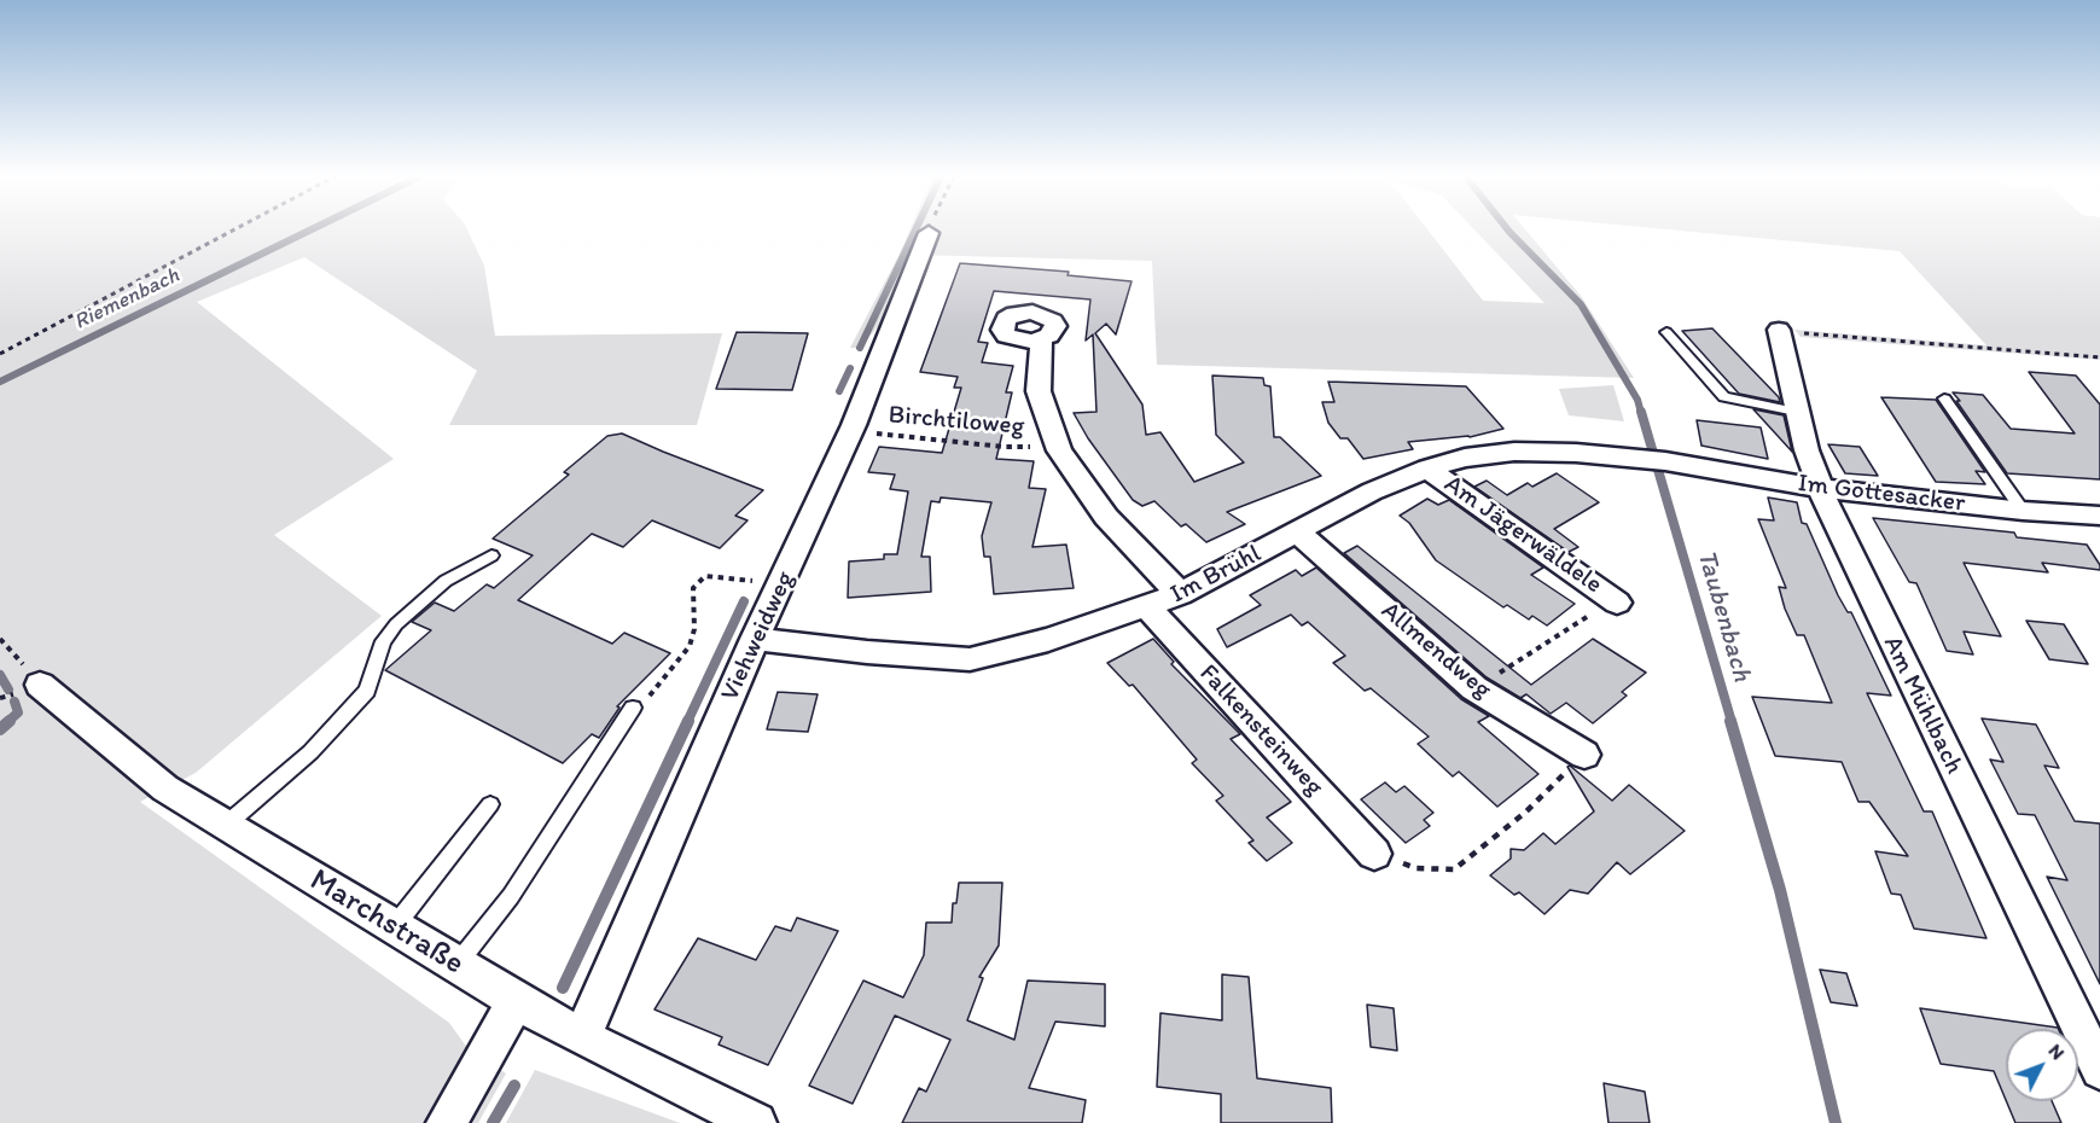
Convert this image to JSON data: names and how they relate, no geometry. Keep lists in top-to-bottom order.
{
  "streets": {
    "street": [
      "Im Gottesacker",
      "Am Jägerwäldele",
      "Im Brühl",
      "Viehweidweg",
      "Allmendweg",
      "Am Mühlbach",
      "Falkensteinweg",
      "Marchstraße"
    ],
    "path": ["Birchtiloweg"]
  },
  "crossings": [
    ["Birchtiloweg", "Viehweidweg"],
    ["Im Gottesacker", "Im Brühl"],
    ["Im Gottesacker", "Am Mühlbach"],
    ["Am Jägerwäldele", "Im Brühl"],
    ["Im Brühl", "Viehweidweg"],
    ["Im Brühl", "Allmendweg"],
    ["Im Brühl", "Falkensteinweg"],
    ["Viehweidweg", "Marchstraße"]
  ],
  "water": ["Riemenbach", "Taubenbach"],
  "north": "top right"
}
